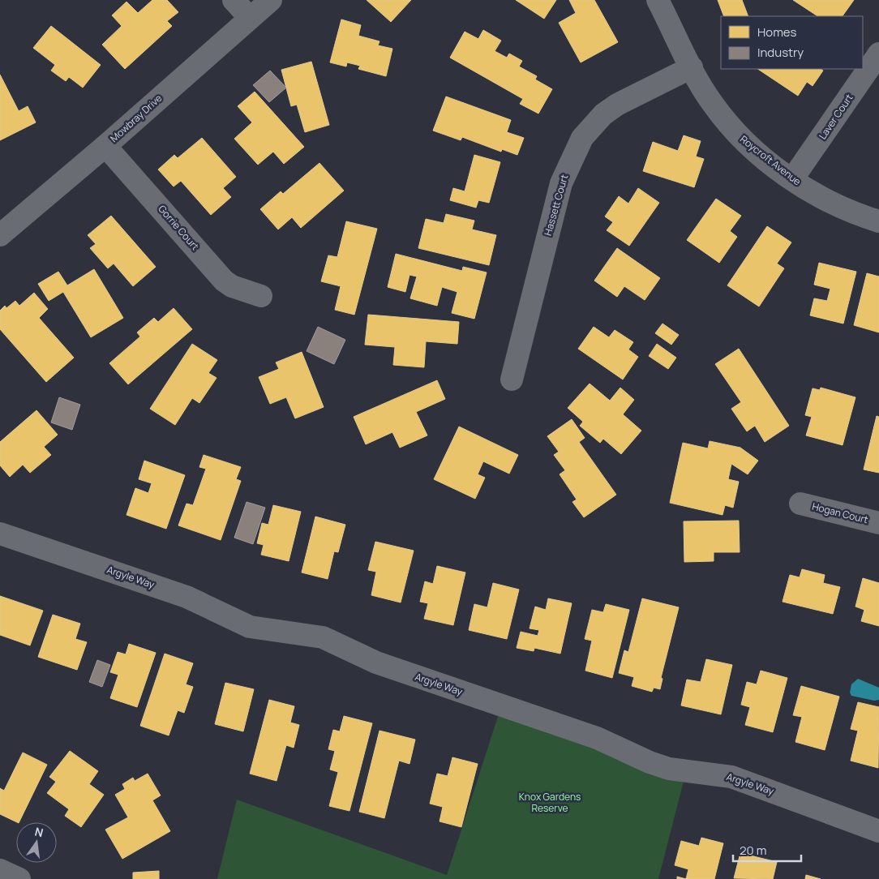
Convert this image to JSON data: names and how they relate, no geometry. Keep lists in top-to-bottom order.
{
  "streets": {
    "street": [
      "Laver Court",
      "Mowbray Drive",
      "Roycroft Avenue",
      "Hassett Court",
      "Gorrie Court",
      "Hogan Court",
      "Argyle Way"
    ]
  },
  "crossings": [
    ["Laver Court", "Roycroft Avenue"],
    ["Mowbray Drive", "Gorrie Court"],
    ["Roycroft Avenue", "Hassett Court"]
  ],
  "parks": ["Knox Gardens Reserve"],
  "legend": ["Homes", "Industry"],
  "scale_bar": "20 m",
  "north": "top"
}
